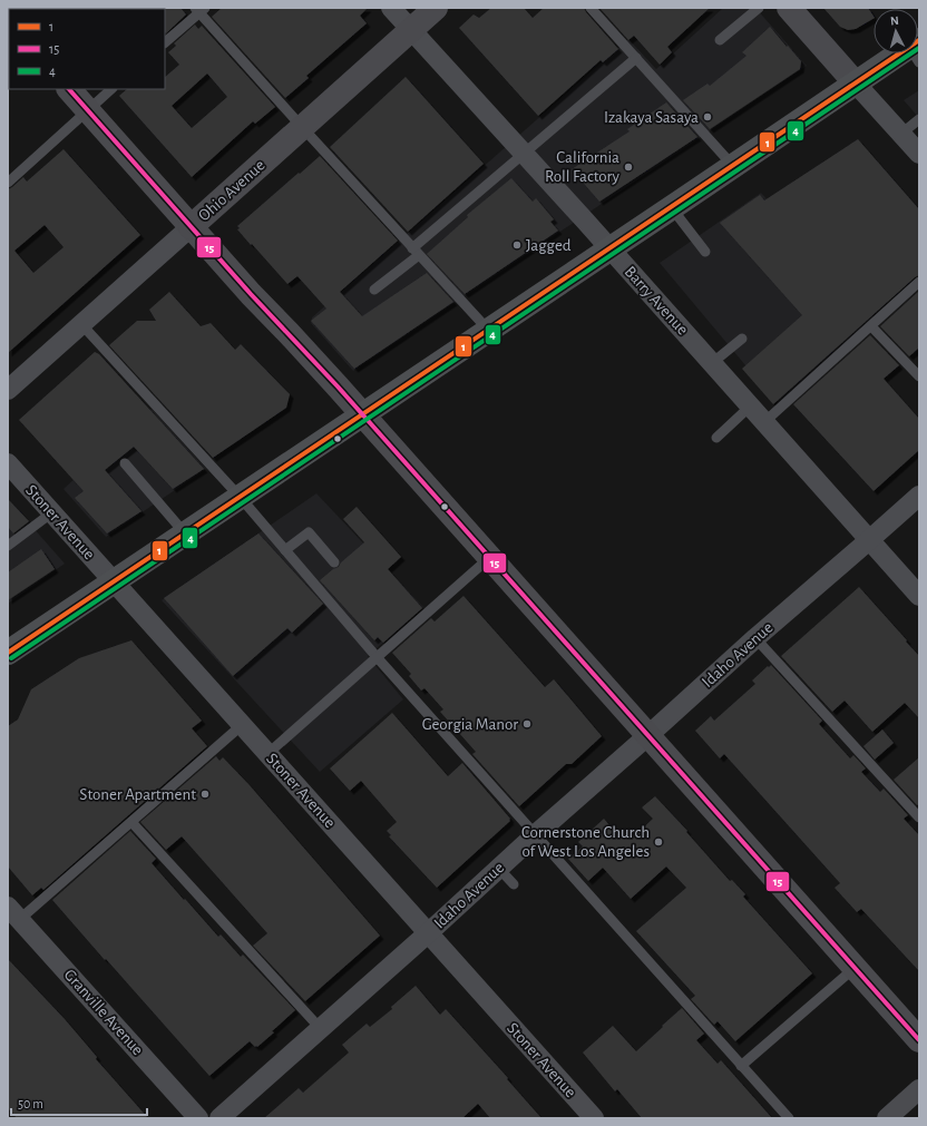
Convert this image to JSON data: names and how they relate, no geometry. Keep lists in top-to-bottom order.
{
  "streets": {
    "street": [
      "Ohio Avenue",
      "Barry Avenue",
      "Stoner Avenue",
      "Idaho Avenue",
      "Granville Avenue"
    ]
  },
  "crossings": [
    ["Ohio Avenue", "Barry Avenue"],
    ["Barry Avenue", "Idaho Avenue"],
    ["Stoner Avenue", "Idaho Avenue"]
  ],
  "places": [
    "Izakaya Sasaya",
    "California Roll Factory",
    "Jagged",
    "Georgia Manor",
    "Stoner Apartment",
    "Cornerstone Church of West Los Angeles"
  ],
  "lines": ["transit line 1", "transit line 4", "transit line 15"],
  "legend": ["1", "15", "4"],
  "scale_bar": "50 m",
  "north": "top"
}
